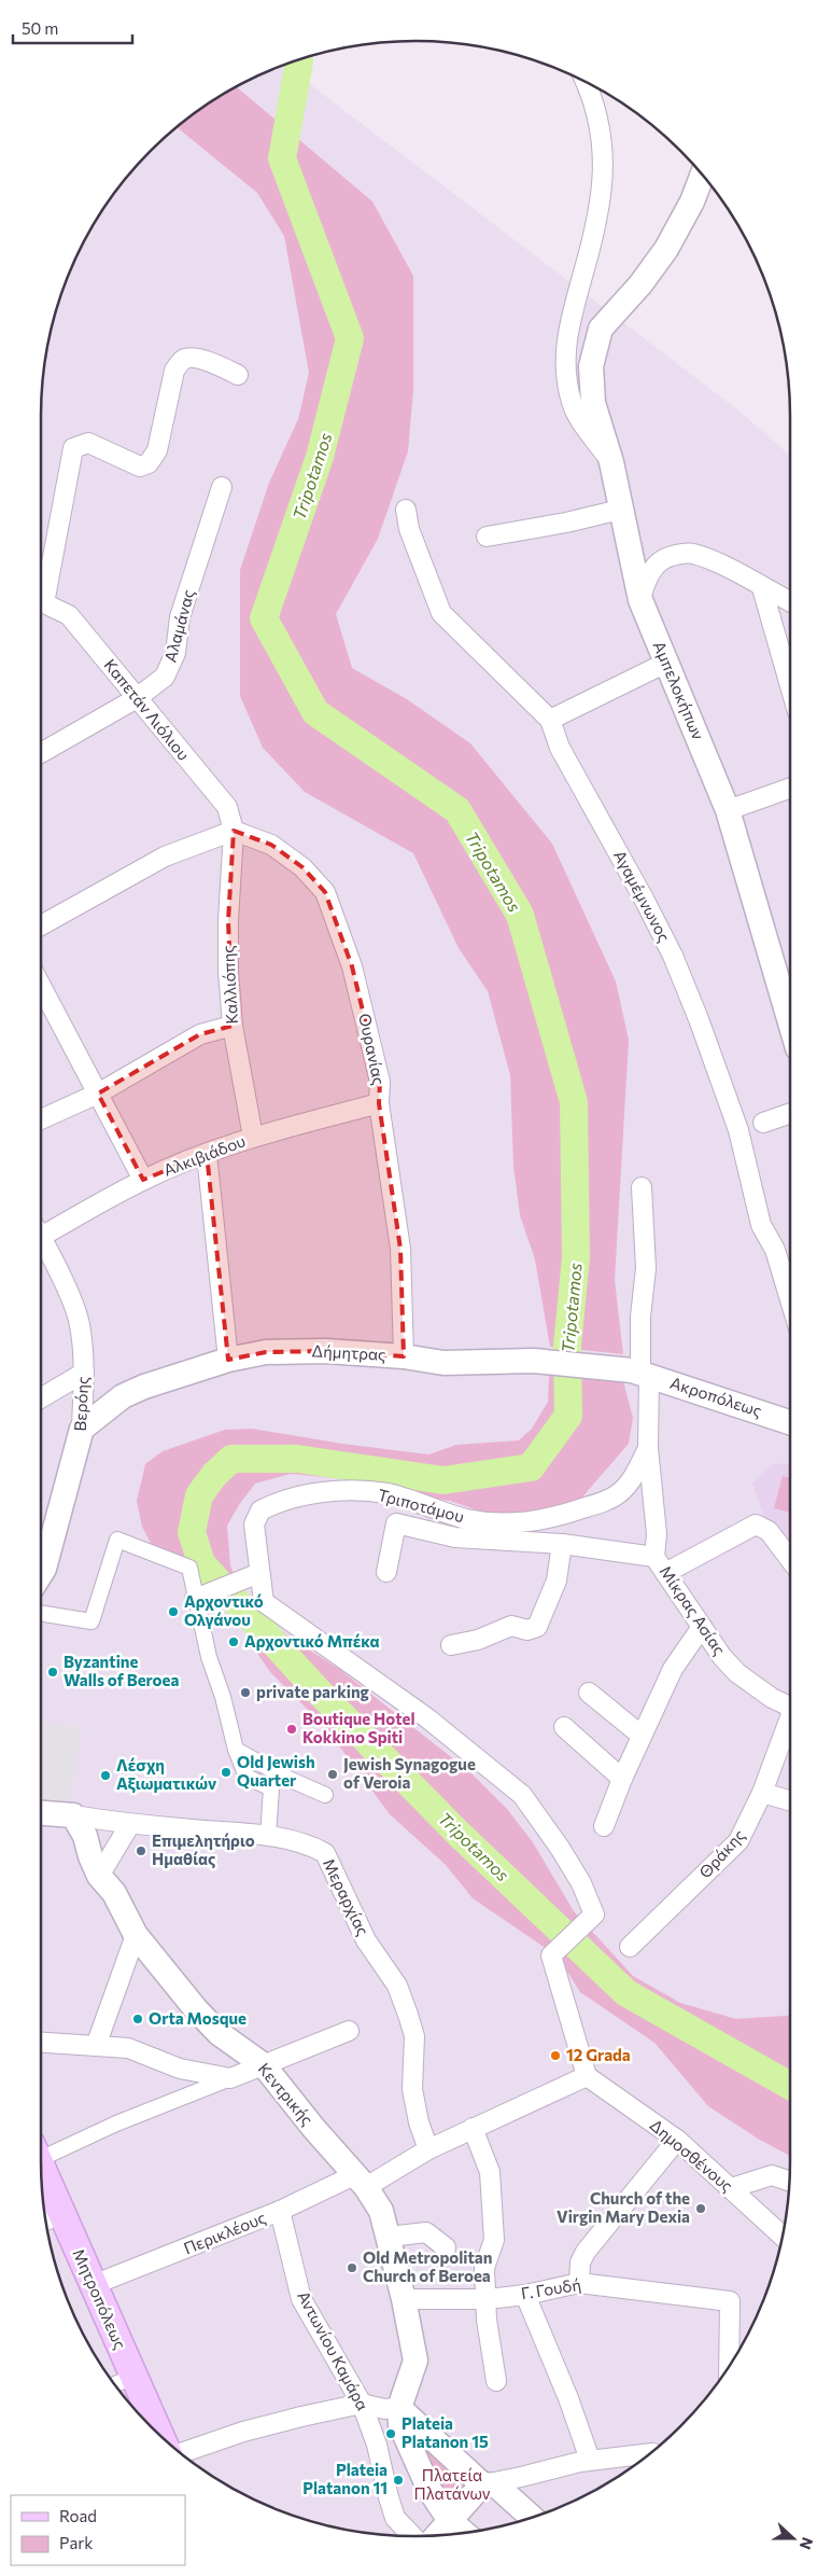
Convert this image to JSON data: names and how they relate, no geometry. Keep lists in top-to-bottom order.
{
  "streets": {
    "main road": ["Μητροπόλεως"],
    "street": [
      "Αλαμάνας",
      "Αμπελοκήπων",
      "Καπετάν Λιόλιου",
      "Αγαμέμνωνος",
      "Καλλιόπης",
      "Ουρανίας",
      "Αλκιβιάδου",
      "Δήμητρας",
      "Ακροπόλεως",
      "Βερόης",
      "Τριποτάμου",
      "Μίκρας Ασίας",
      "Θράκης",
      "Μεραρχίας",
      "Κεντρικής",
      "Δημοσθένους",
      "Περικλέους",
      "Γ. Γουδή",
      "Αντωνίου Καμάρα"
    ]
  },
  "crossings": [
    ["Αλαμάνας", "Καπετάν Λιόλιου"],
    ["Καπετάν Λιόλιου", "Καλλιόπης"],
    ["Καπετάν Λιόλιου", "Ουρανίας"],
    ["Καλλιόπης", "Ουρανίας"],
    ["Καλλιόπης", "Αλκιβιάδου"],
    ["Ουρανίας", "Αλκιβιάδου"],
    ["Ουρανίας", "Δήμητρας"],
    ["Δήμητρας", "Ακροπόλεως"],
    ["Δήμητρας", "Βερόης"],
    ["Δήμητρας", "Μίκρας Ασίας"],
    ["Ακροπόλεως", "Μίκρας Ασίας"],
    ["Τριποτάμου", "Μίκρας Ασίας"],
    ["Τριποτάμου", "Δημοσθένους"],
    ["Τριποτάμου", "Περικλέους"],
    ["Μεραρχίας", "Κεντρικής"],
    ["Μεραρχίας", "Περικλέους"],
    ["Κεντρικής", "Περικλέους"],
    ["Κεντρικής", "Γ. Γουδή"],
    ["Δημοσθένους", "Περικλέους"],
    ["Περικλέους", "Μητροπόλεως"],
    ["Περικλέους", "Αντωνίου Καμάρα"]
  ],
  "water": ["Tripotamos"],
  "parks": ["Πλατεία Πλατάνων"],
  "places": [
    "Αρχοντικό Ολγάνου",
    "Αρχοντικό Μπέκα",
    "Byzantine Walls of Beroea",
    "private parking",
    "Boutique Hotel Kokkino Spiti",
    "Old Jewish Quarter",
    "Jewish Synagogue of Veroia",
    "Λέσχη Αξιωματικών",
    "Επιμελητήριο Ημαθίας",
    "Orta Mosque",
    "12 Grada",
    "Church of the Virgin Mary Dexia",
    "Old Metropolitan Church of Beroea",
    "Plateia Platanon 15",
    "Plateia Platanon 11"
  ],
  "legend": ["Road", "Park"],
  "scale_bar": "50 m",
  "north": "right"
}
